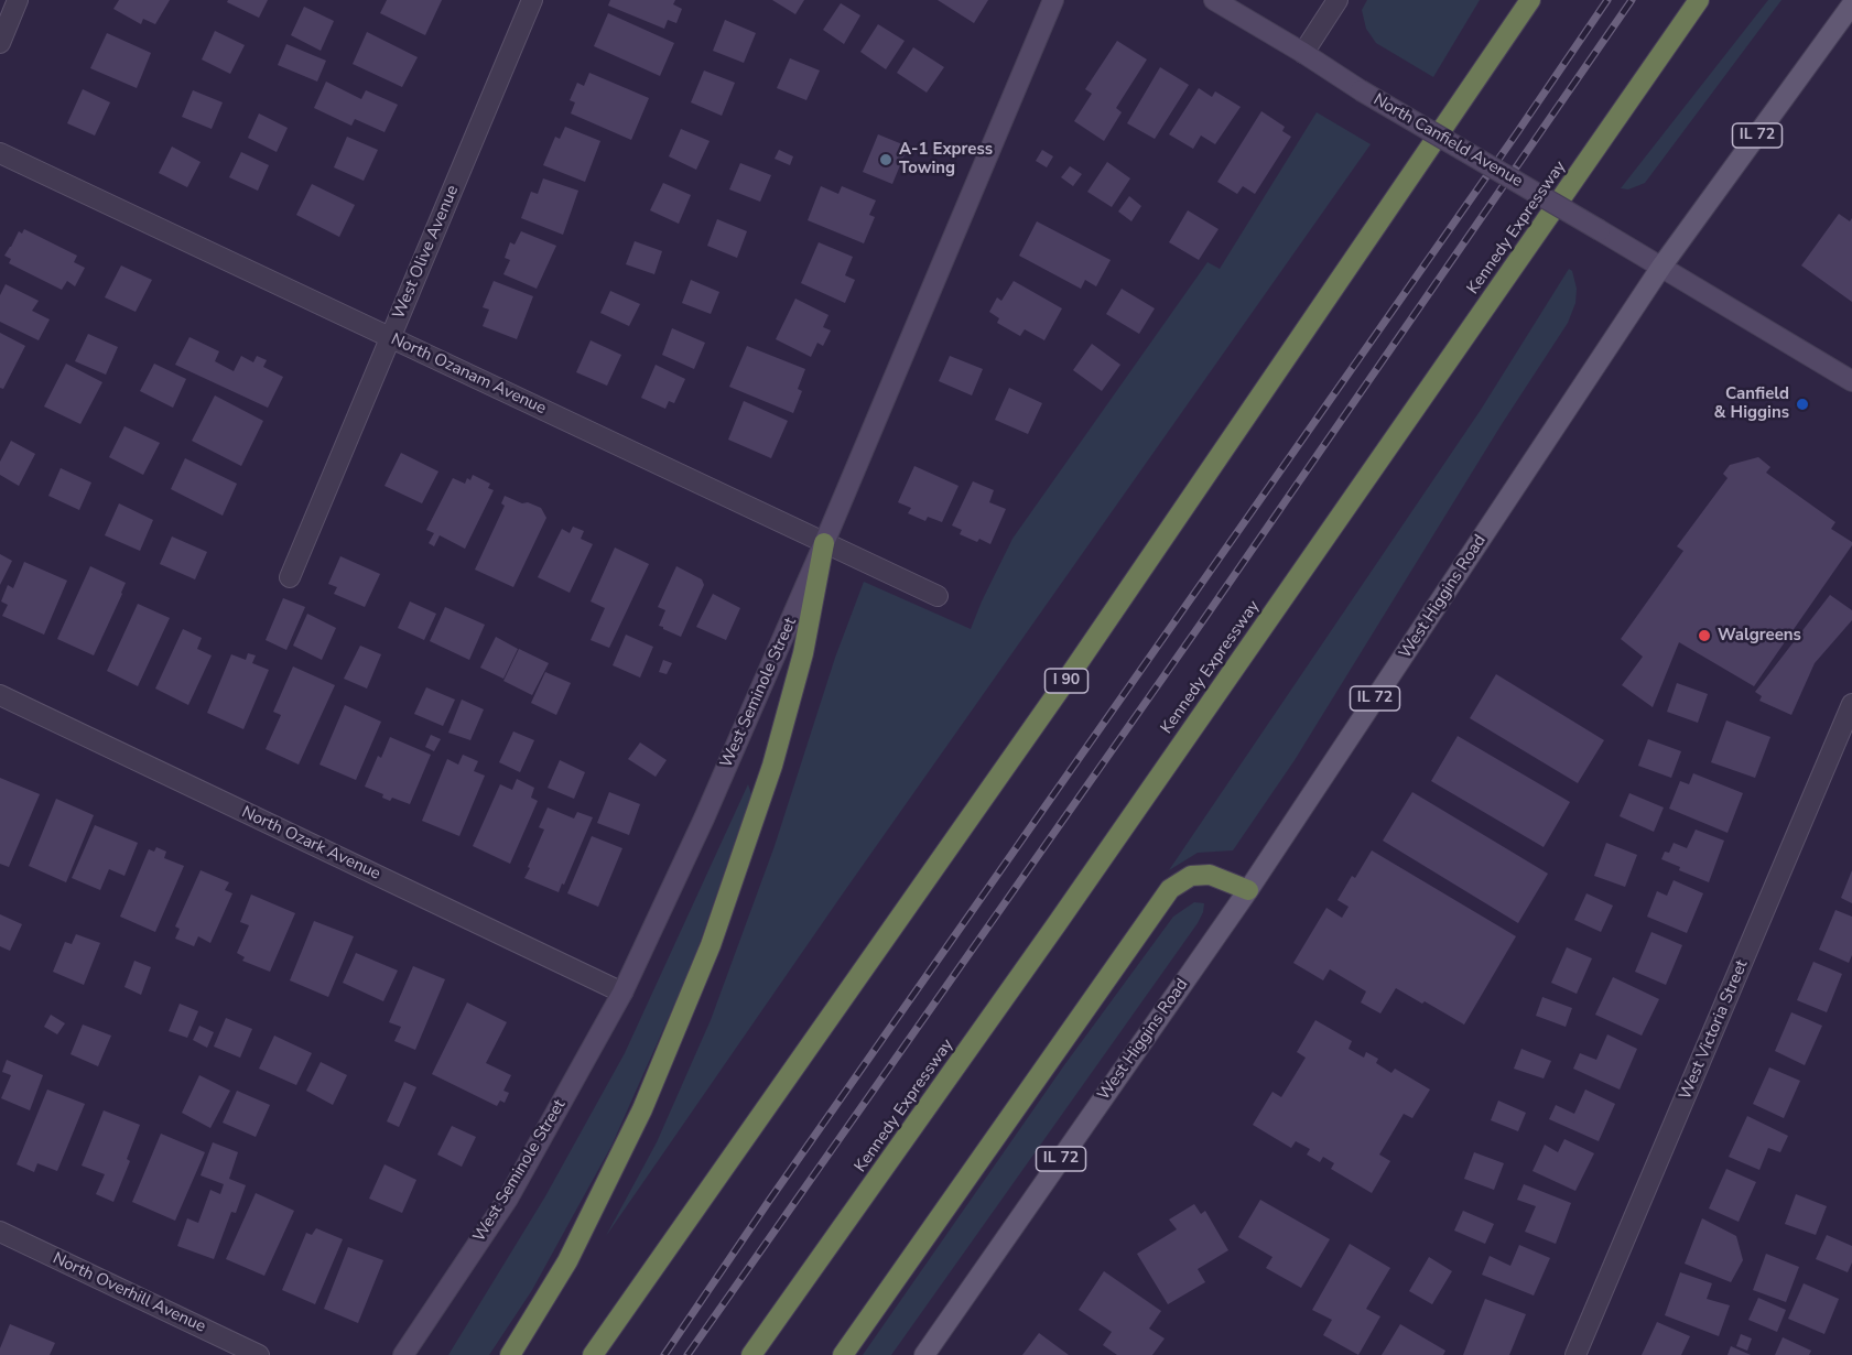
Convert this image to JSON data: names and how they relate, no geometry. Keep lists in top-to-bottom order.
{
  "streets": {
    "highway": ["Kennedy Expressway", "I 90"],
    "main road": ["IL 72", "West Higgins Road"],
    "street": [
      "North Canfield Avenue",
      "West Olive Avenue",
      "North Ozanam Avenue",
      "West Seminole Street",
      "North Ozark Avenue",
      "West Victoria Street",
      "North Overhill Avenue"
    ]
  },
  "crossings": [
    ["North Canfield Avenue", "West Higgins Road"],
    ["West Olive Avenue", "North Ozanam Avenue"],
    ["North Ozanam Avenue", "West Seminole Street"],
    ["West Seminole Street", "North Ozark Avenue"]
  ],
  "places": ["A-1 Express Towing", "Canfield & Higgins", "Walgreens"]
}
